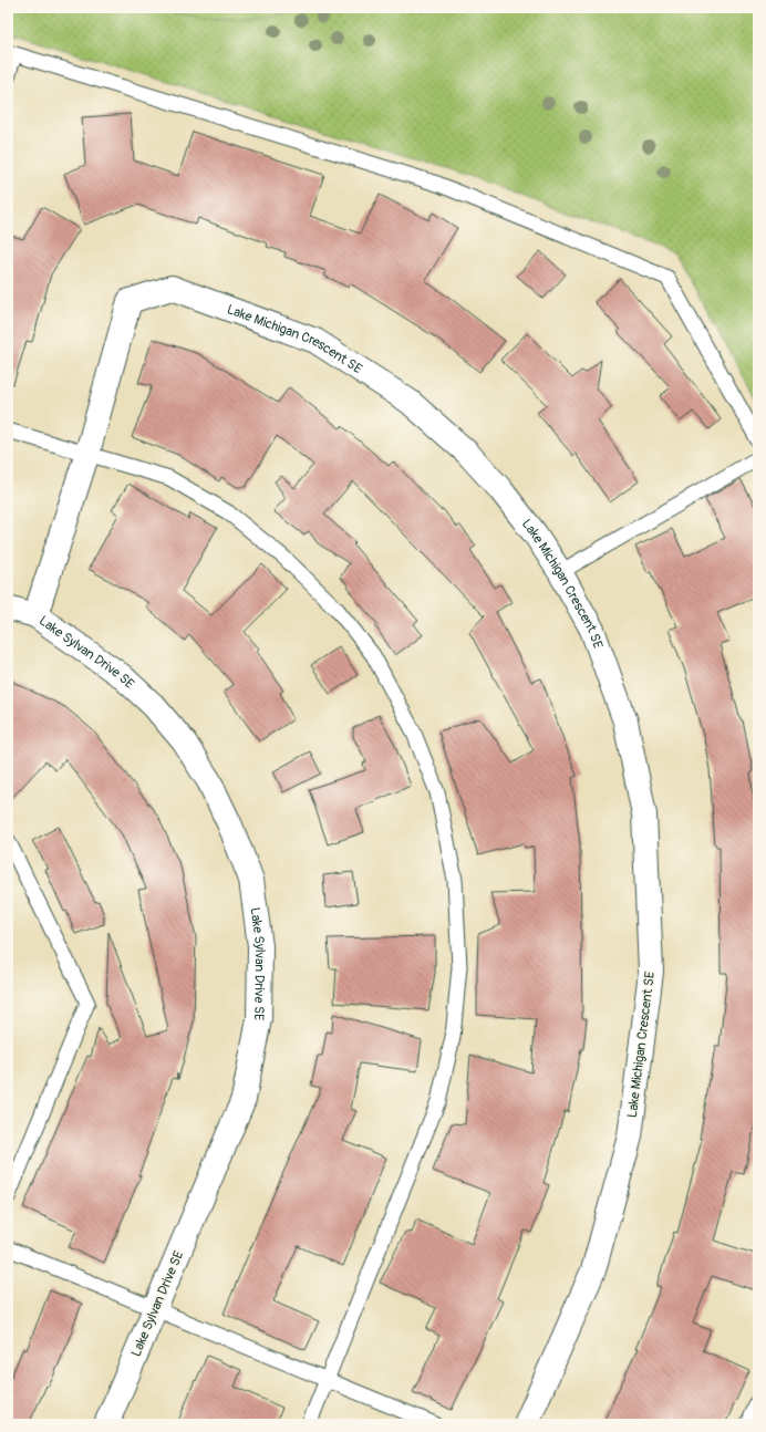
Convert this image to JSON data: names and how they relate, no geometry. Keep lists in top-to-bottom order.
{
  "streets": {
    "street": ["Lake Michigan Crescent SE", "Lake Sylvan Drive SE"]
  },
  "crossings": [
    ["Lake Michigan Crescent SE", "Lake Sylvan Drive SE"]
  ]
}
